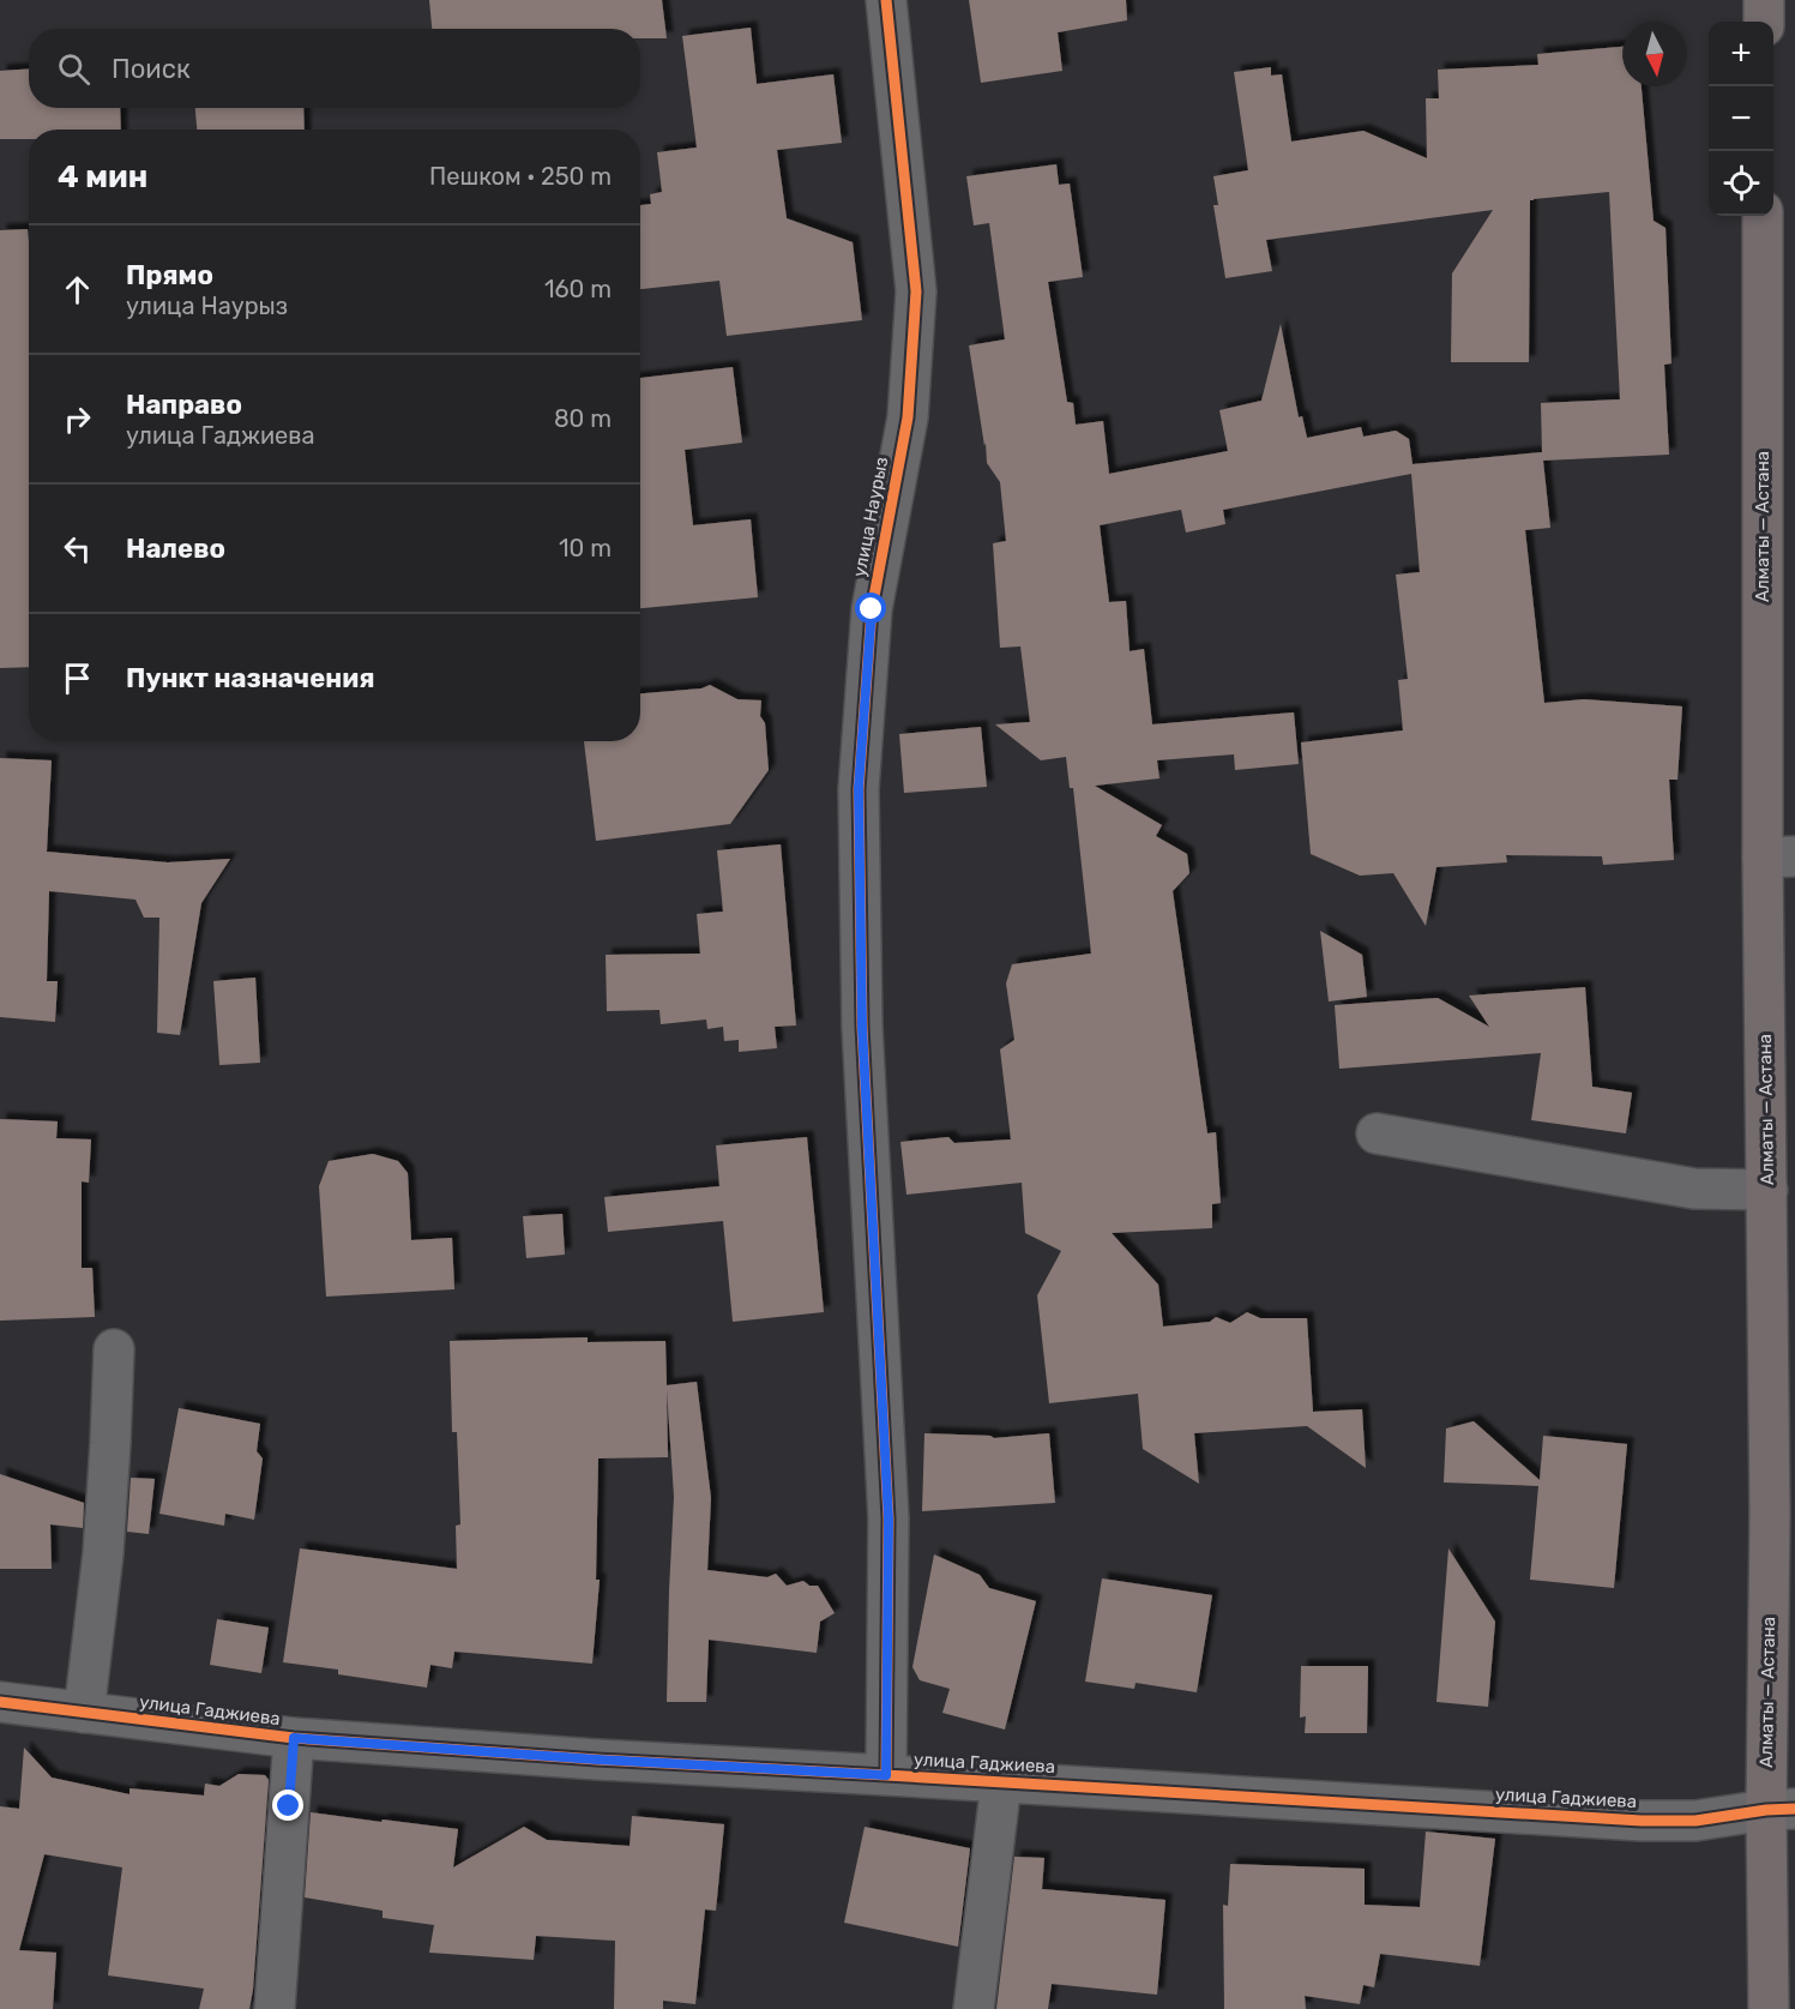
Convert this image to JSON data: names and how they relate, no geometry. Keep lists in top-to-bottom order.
{
  "streets": {
    "highway": ["Алматы — Астана"],
    "street": ["улица Наурыз", "улица Гаджиева"]
  },
  "crossings": [
    ["улица Наурыз", "улица Гаджиева"],
    ["Алматы — Астана", "улица Гаджиева"]
  ],
  "north": "bottom",
  "page": {
    "map_buttons": ["+", "−"],
    "search": "Поиск",
    "heading": ["4 мин", "Пешком · 250 m"],
    "list": [
      ["Прямо", "улица Наурыз", "160 m"],
      ["Направо", "улица Гаджиева", "80 m"],
      ["Налево", "10 m"],
      "Пункт назначения"
    ]
  }
}
